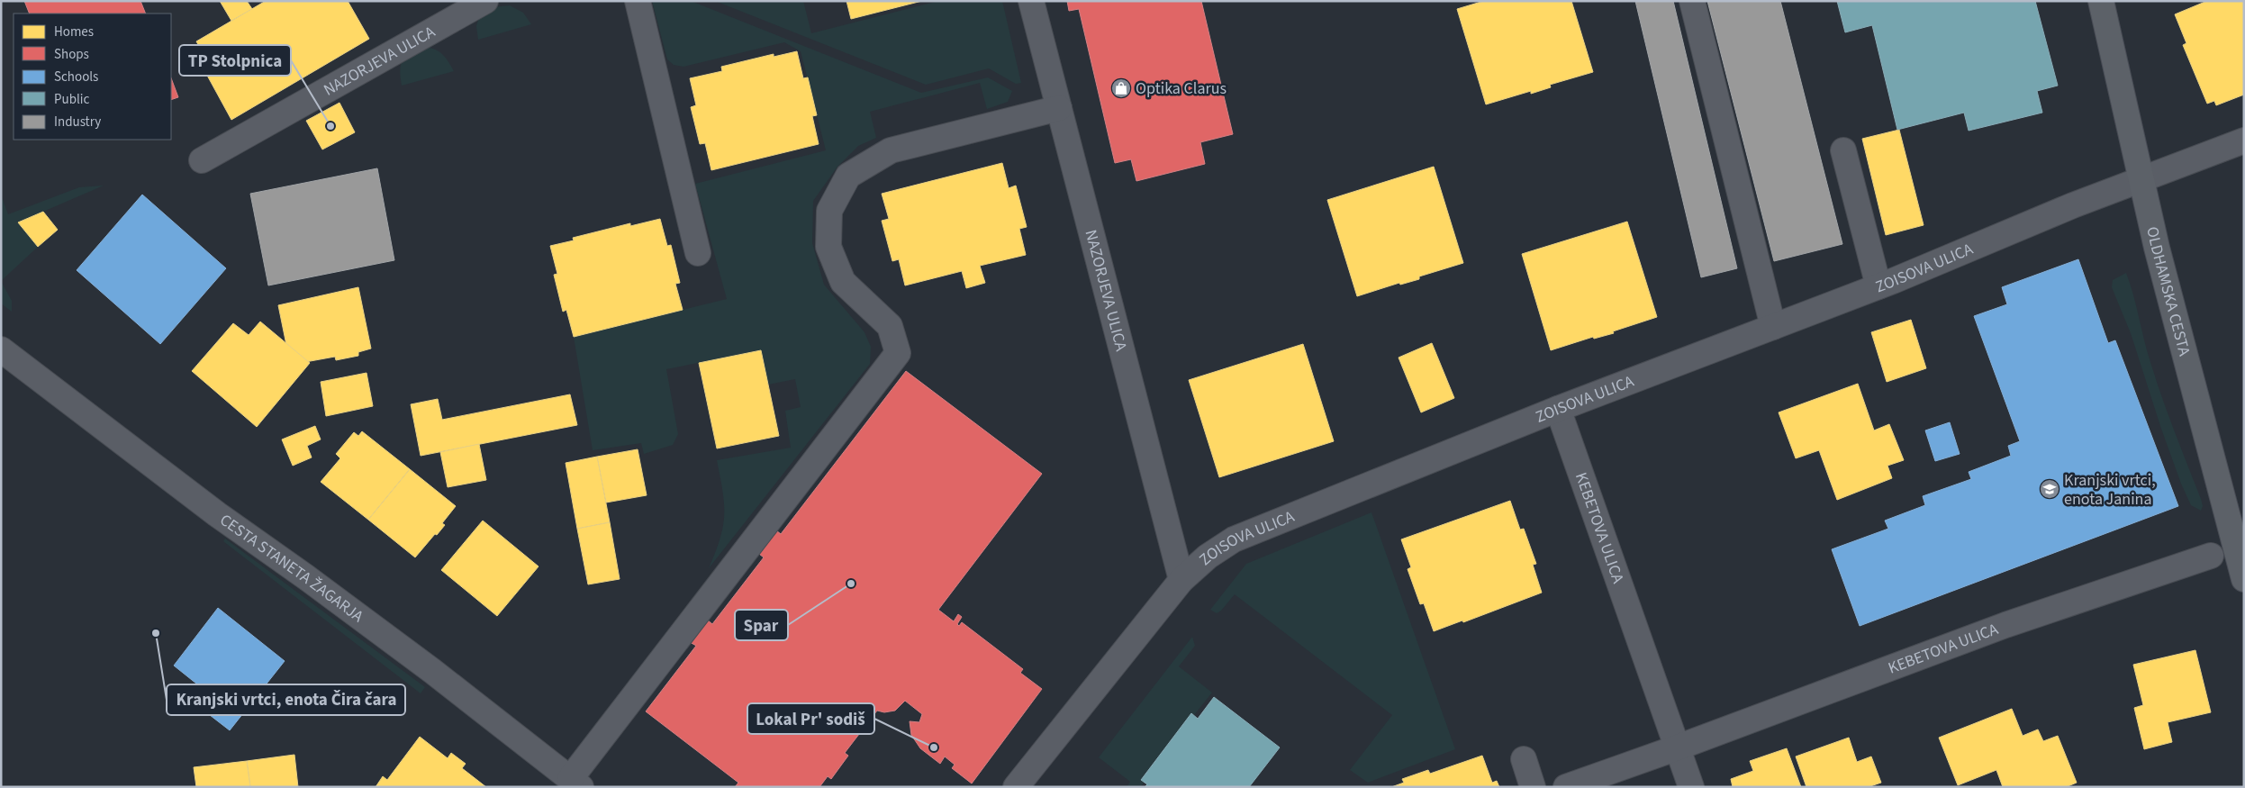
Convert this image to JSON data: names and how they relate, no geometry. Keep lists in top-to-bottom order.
{
  "streets": {
    "main road": ["OLDHAMSKA CESTA"],
    "street": [
      "NAZORJEVA ULICA",
      "ZOISOVA ULICA",
      "KEBETOVA ULICA",
      "CESTA STANETA ŽAGARJA"
    ]
  },
  "crossings": [
    ["NAZORJEVA ULICA", "ZOISOVA ULICA"],
    ["ZOISOVA ULICA", "OLDHAMSKA CESTA"],
    ["ZOISOVA ULICA", "KEBETOVA ULICA"]
  ],
  "places": {
    "shop": ["Optika Clarus"],
    "other": [
      "TP Stolpnica",
      "Spar",
      "Kranjski vrtci, enota Čira čara",
      "Lokal Pr' sodiš"
    ],
    "school or university": ["Kranjski vrtci, enota Janina"]
  },
  "legend": [
    "Homes",
    "Shops",
    "Schools",
    "Public",
    "Industry"
  ]
}
